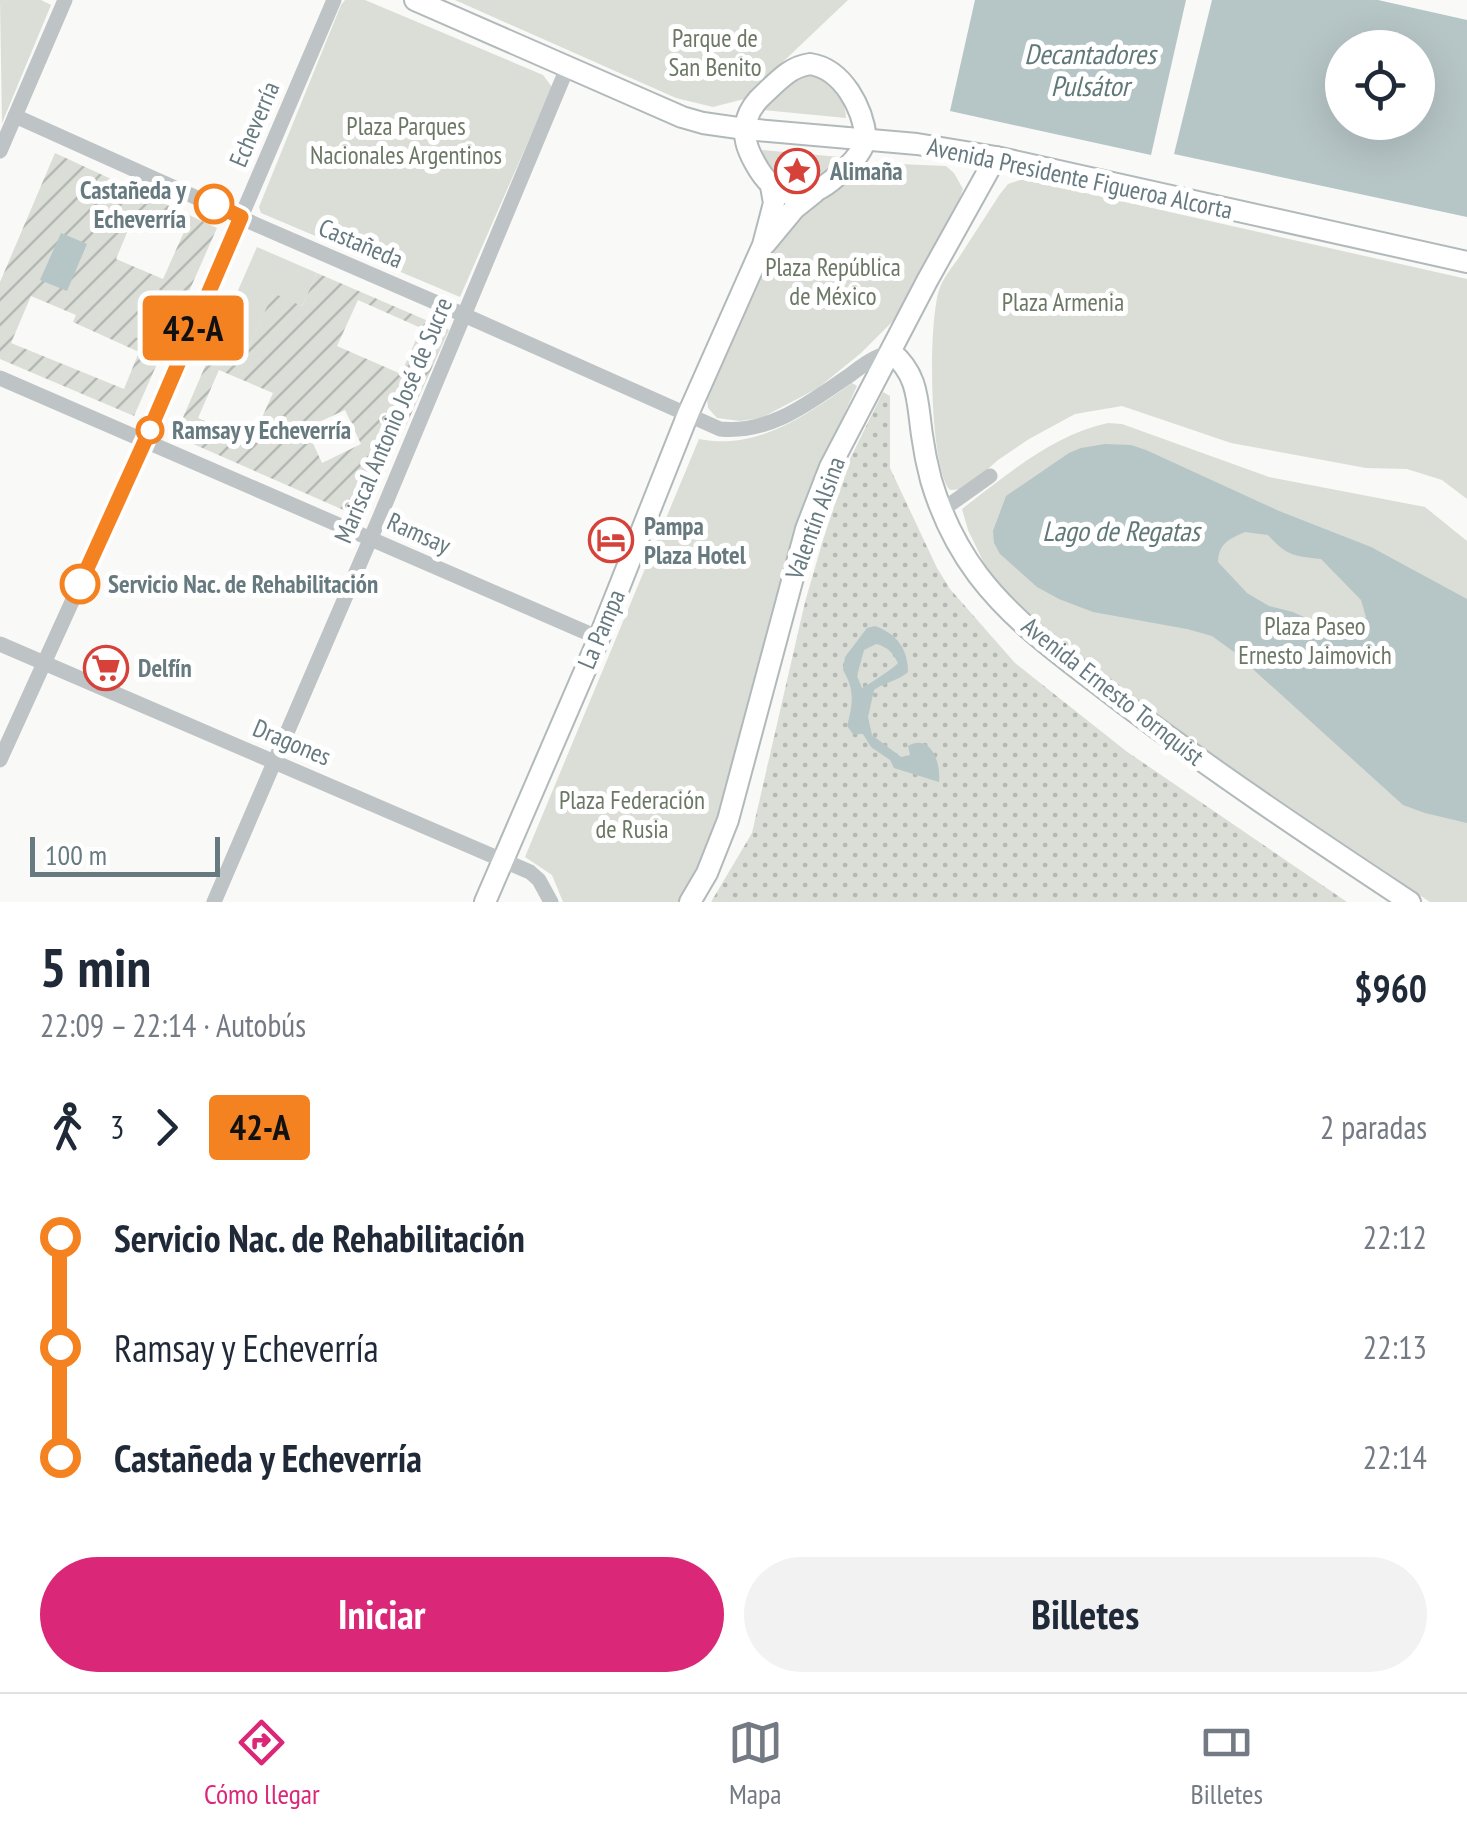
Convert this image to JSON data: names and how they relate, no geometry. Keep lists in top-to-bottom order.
{
  "streets": {
    "street": [
      "Echeverría",
      "Avenida Presidente Figueroa Alcorta",
      "Castañeda",
      "Mariscal Antonio José de Sucre",
      "Valentín Alsina",
      "Ramsay",
      "La Pampa",
      "Avenida Ernesto Tornquist",
      "Dragones"
    ]
  },
  "crossings": [
    ["Echeverría", "Castañeda"],
    ["Echeverría", "Ramsay"],
    ["Echeverría", "Dragones"],
    ["Avenida Presidente Figueroa Alcorta", "Mariscal Antonio José de Sucre"],
    ["Avenida Presidente Figueroa Alcorta", "Valentín Alsina"],
    ["Avenida Presidente Figueroa Alcorta", "La Pampa"],
    ["Castañeda", "Mariscal Antonio José de Sucre"],
    ["Castañeda", "Valentín Alsina"],
    ["Castañeda", "La Pampa"],
    ["Castañeda", "Avenida Ernesto Tornquist"],
    ["Mariscal Antonio José de Sucre", "Ramsay"],
    ["Mariscal Antonio José de Sucre", "Dragones"],
    ["Valentín Alsina", "Avenida Ernesto Tornquist"],
    ["Ramsay", "La Pampa"],
    ["La Pampa", "Dragones"]
  ],
  "water": ["Decantadores Pulsátor", "Lago de Regatas"],
  "parks": [
    "Parque de San Benito",
    "Plaza Parques Nacionales Argentinos",
    "Plaza República de México",
    "Plaza Armenia",
    "Plaza Paseo Ernesto Jaimovich",
    "Plaza Federación de Rusia"
  ],
  "places": {
    "place": ["Alimaña"],
    "other": ["Castañeda y Echeverría", "Ramsay y Echeverría", "Servicio Nac. de Rehabilitación"],
    "hotel": ["Pampa Plaza Hotel"],
    "supermarket": ["Delfín"]
  },
  "lines": ["bus line 42-A"],
  "scale_bar": "100 m",
  "page": {
    "on_map": "42-A",
    "scale": "100 m",
    "heading": ["5 min", "22:09 – 22:14 · Autobús", "$960"],
    "legs": ["3", "42-A", "2 paradas"],
    "list": [
      {
        "name": "Servicio Nac. de Rehabilitación",
        "value": "22:12"
      },
      {
        "name": "Ramsay y Echeverría",
        "value": "22:13"
      },
      {
        "name": "Castañeda y Echeverría",
        "value": "22:14"
      }
    ],
    "buttons": ["Iniciar", "Billetes"],
    "tabs": ["Cómo llegar", "Mapa", "Billetes"]
  }
}
